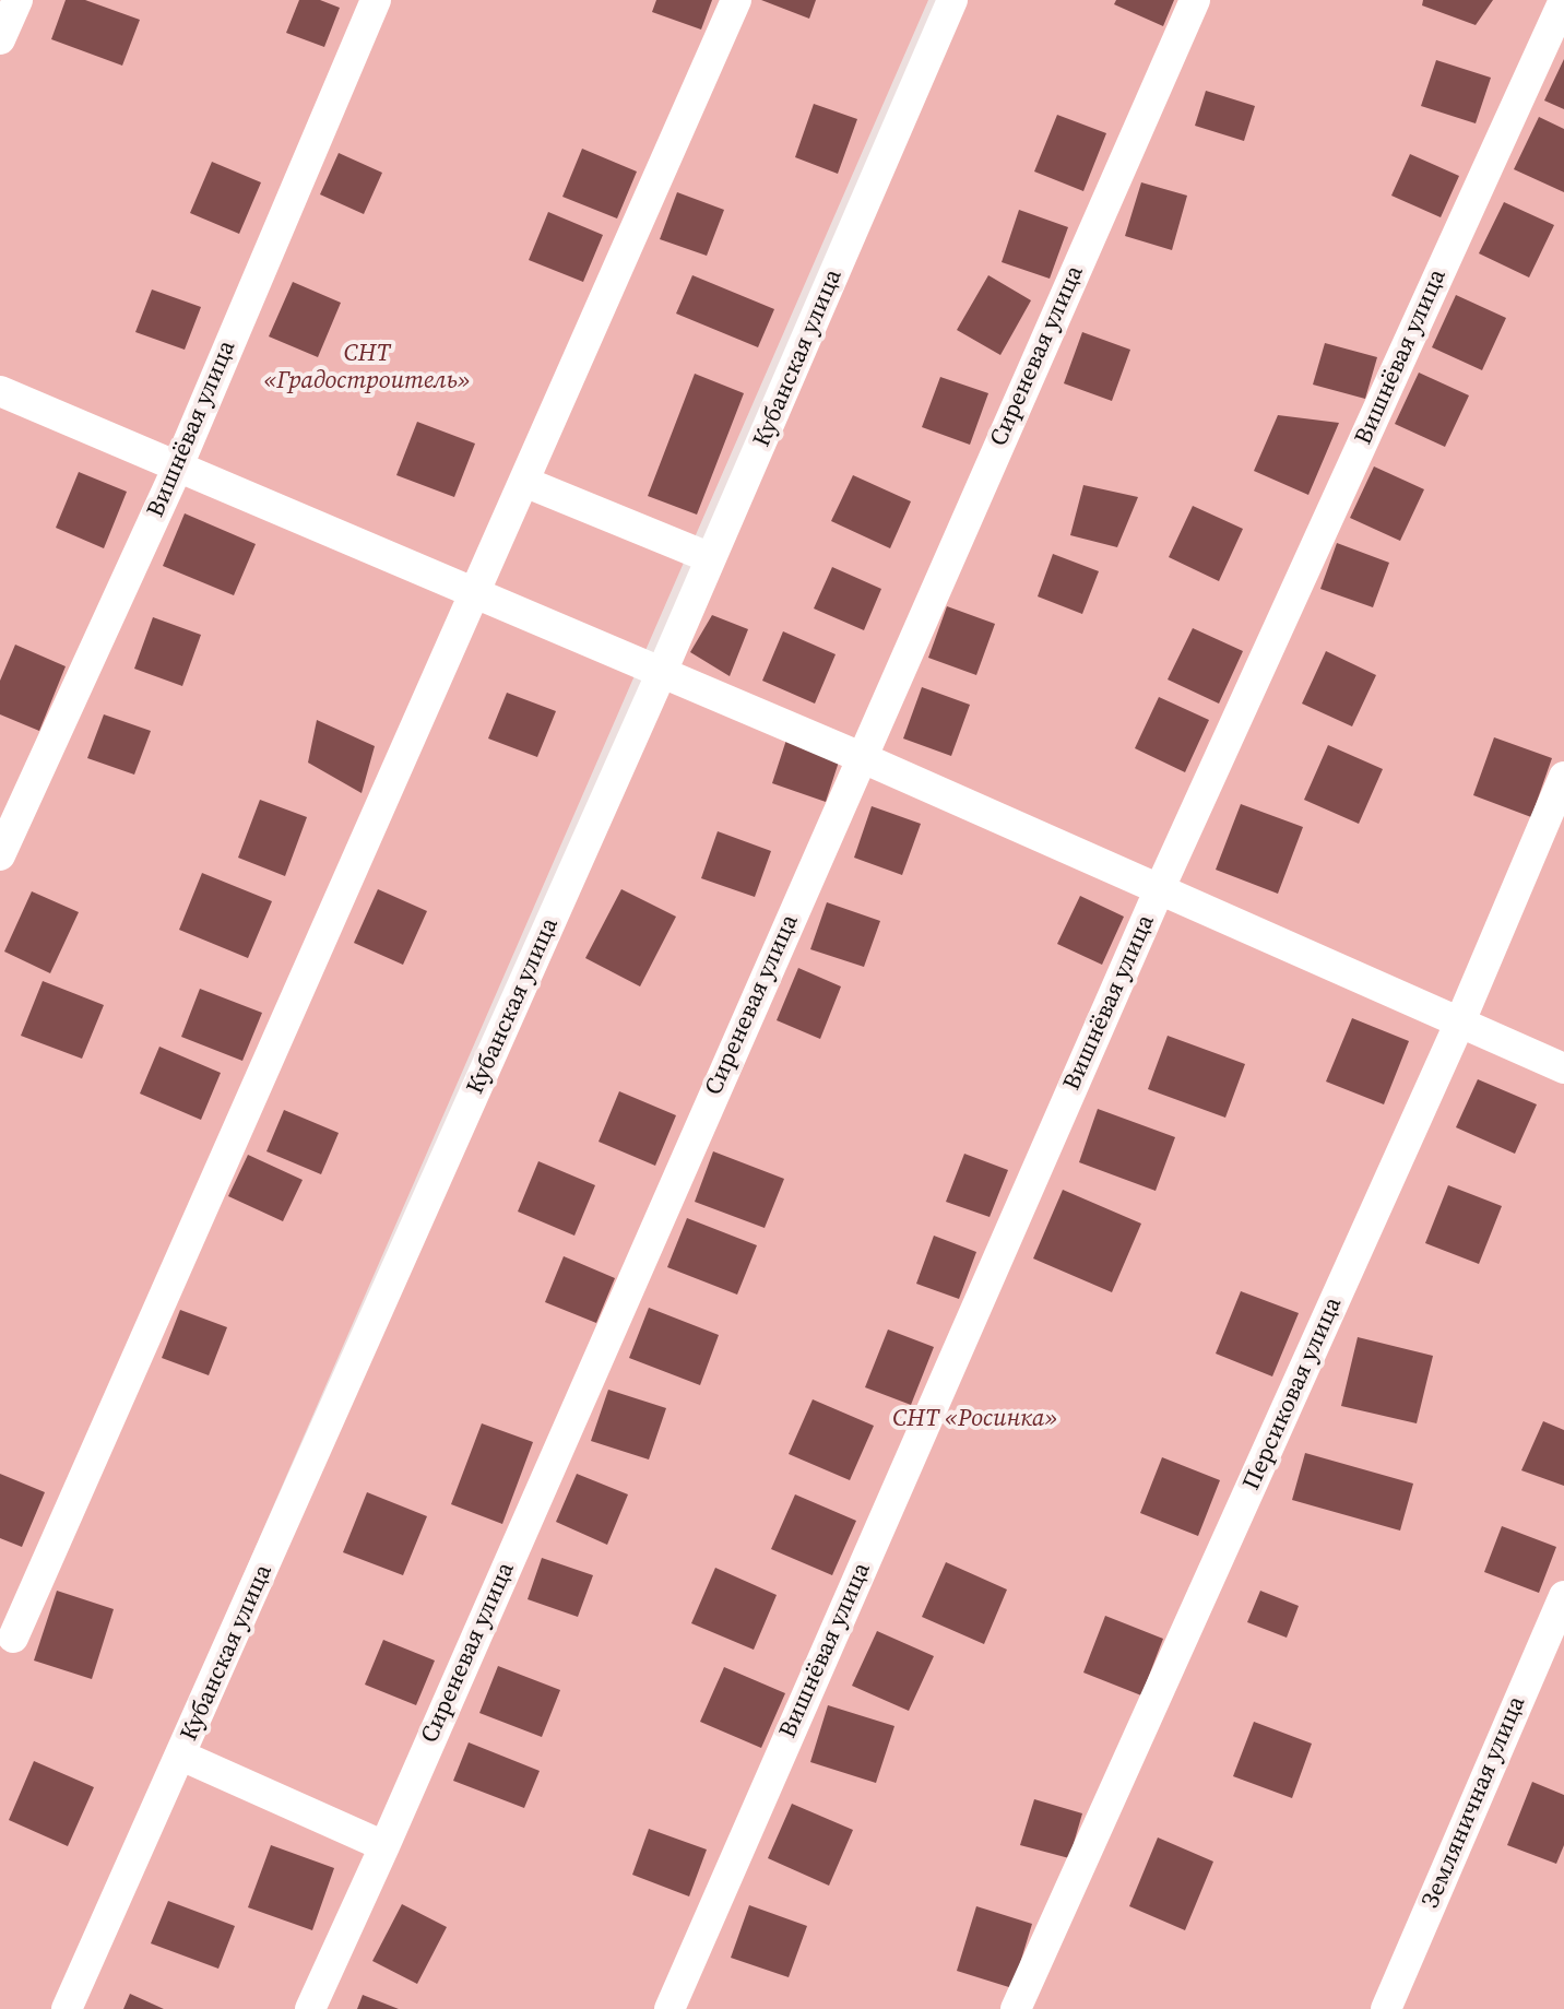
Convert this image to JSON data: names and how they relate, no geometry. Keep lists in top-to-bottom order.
{
  "streets": {
    "street": [
      "Сиреневая улица",
      "Вишнёвая улица",
      "Кубанская улица",
      "Персиковая улица",
      "Земляничная улица"
    ]
  },
  "parks": ["СНТ «Градостроитель»", "СНТ «Росинка»"]
}
